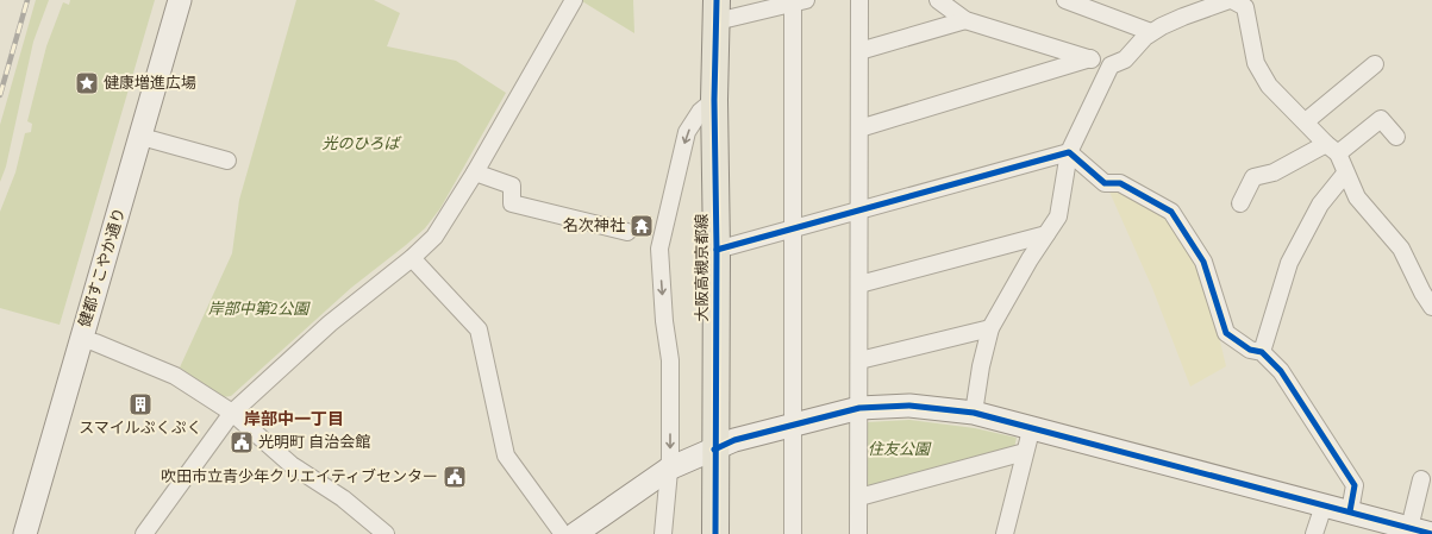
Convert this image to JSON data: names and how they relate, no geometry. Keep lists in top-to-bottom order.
{
  "streets": {
    "main road": ["大阪高槻京都線"],
    "street": ["健都すこやか通り"]
  },
  "districts": ["岸部中一丁目"],
  "parks": ["光のひろば", "岸部中第2公園", "住友公園"],
  "places": {
    "place": ["健康増進広場"],
    "temple": ["名次神社"],
    "building": ["スマイルぷくぷく"],
    "public building": ["光明町 自治会館", "吹田市立青少年クリエイティブセンター"]
  }
}
